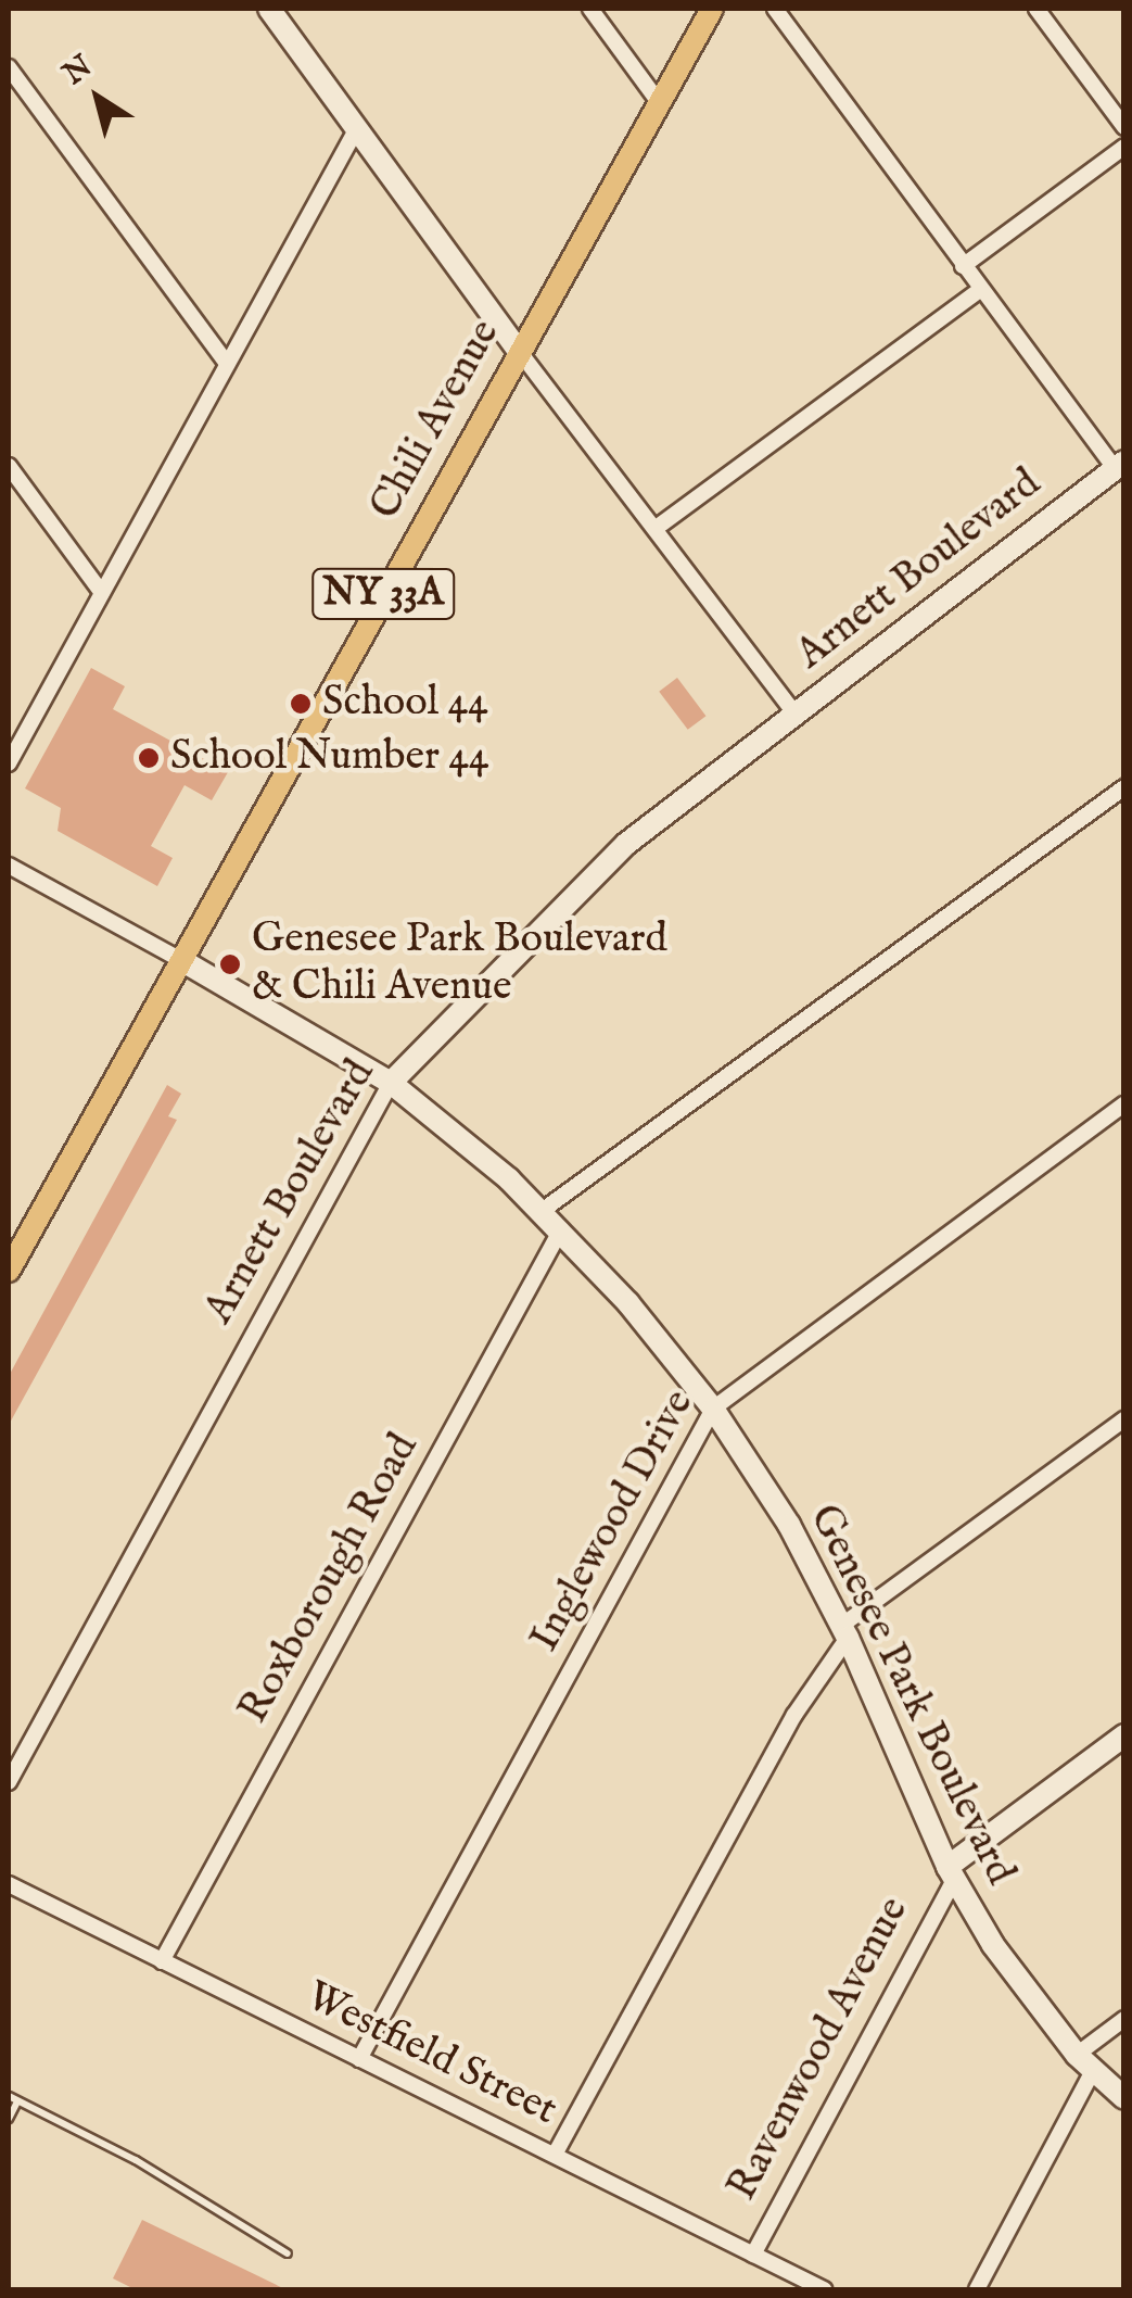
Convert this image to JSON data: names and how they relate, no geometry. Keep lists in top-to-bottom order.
{
  "streets": {
    "main road": ["Chili Avenue", "NY 33A"],
    "street": [
      "Arnett Boulevard",
      "Inglewood Drive",
      "Roxborough Road",
      "Genesee Park Boulevard",
      "Ravenwood Avenue",
      "Westfield Street"
    ]
  },
  "crossings": [
    ["Chili Avenue", "Genesee Park Boulevard"],
    ["Arnett Boulevard", "Genesee Park Boulevard"],
    ["Inglewood Drive", "Genesee Park Boulevard"],
    ["Inglewood Drive", "Westfield Street"],
    ["Roxborough Road", "Genesee Park Boulevard"],
    ["Roxborough Road", "Westfield Street"],
    ["Genesee Park Boulevard", "Ravenwood Avenue"],
    ["Ravenwood Avenue", "Westfield Street"]
  ],
  "places": ["School 44", "School Number 44", "Genesee Park Boulevard & Chili Avenue"],
  "north": "top left"
}
